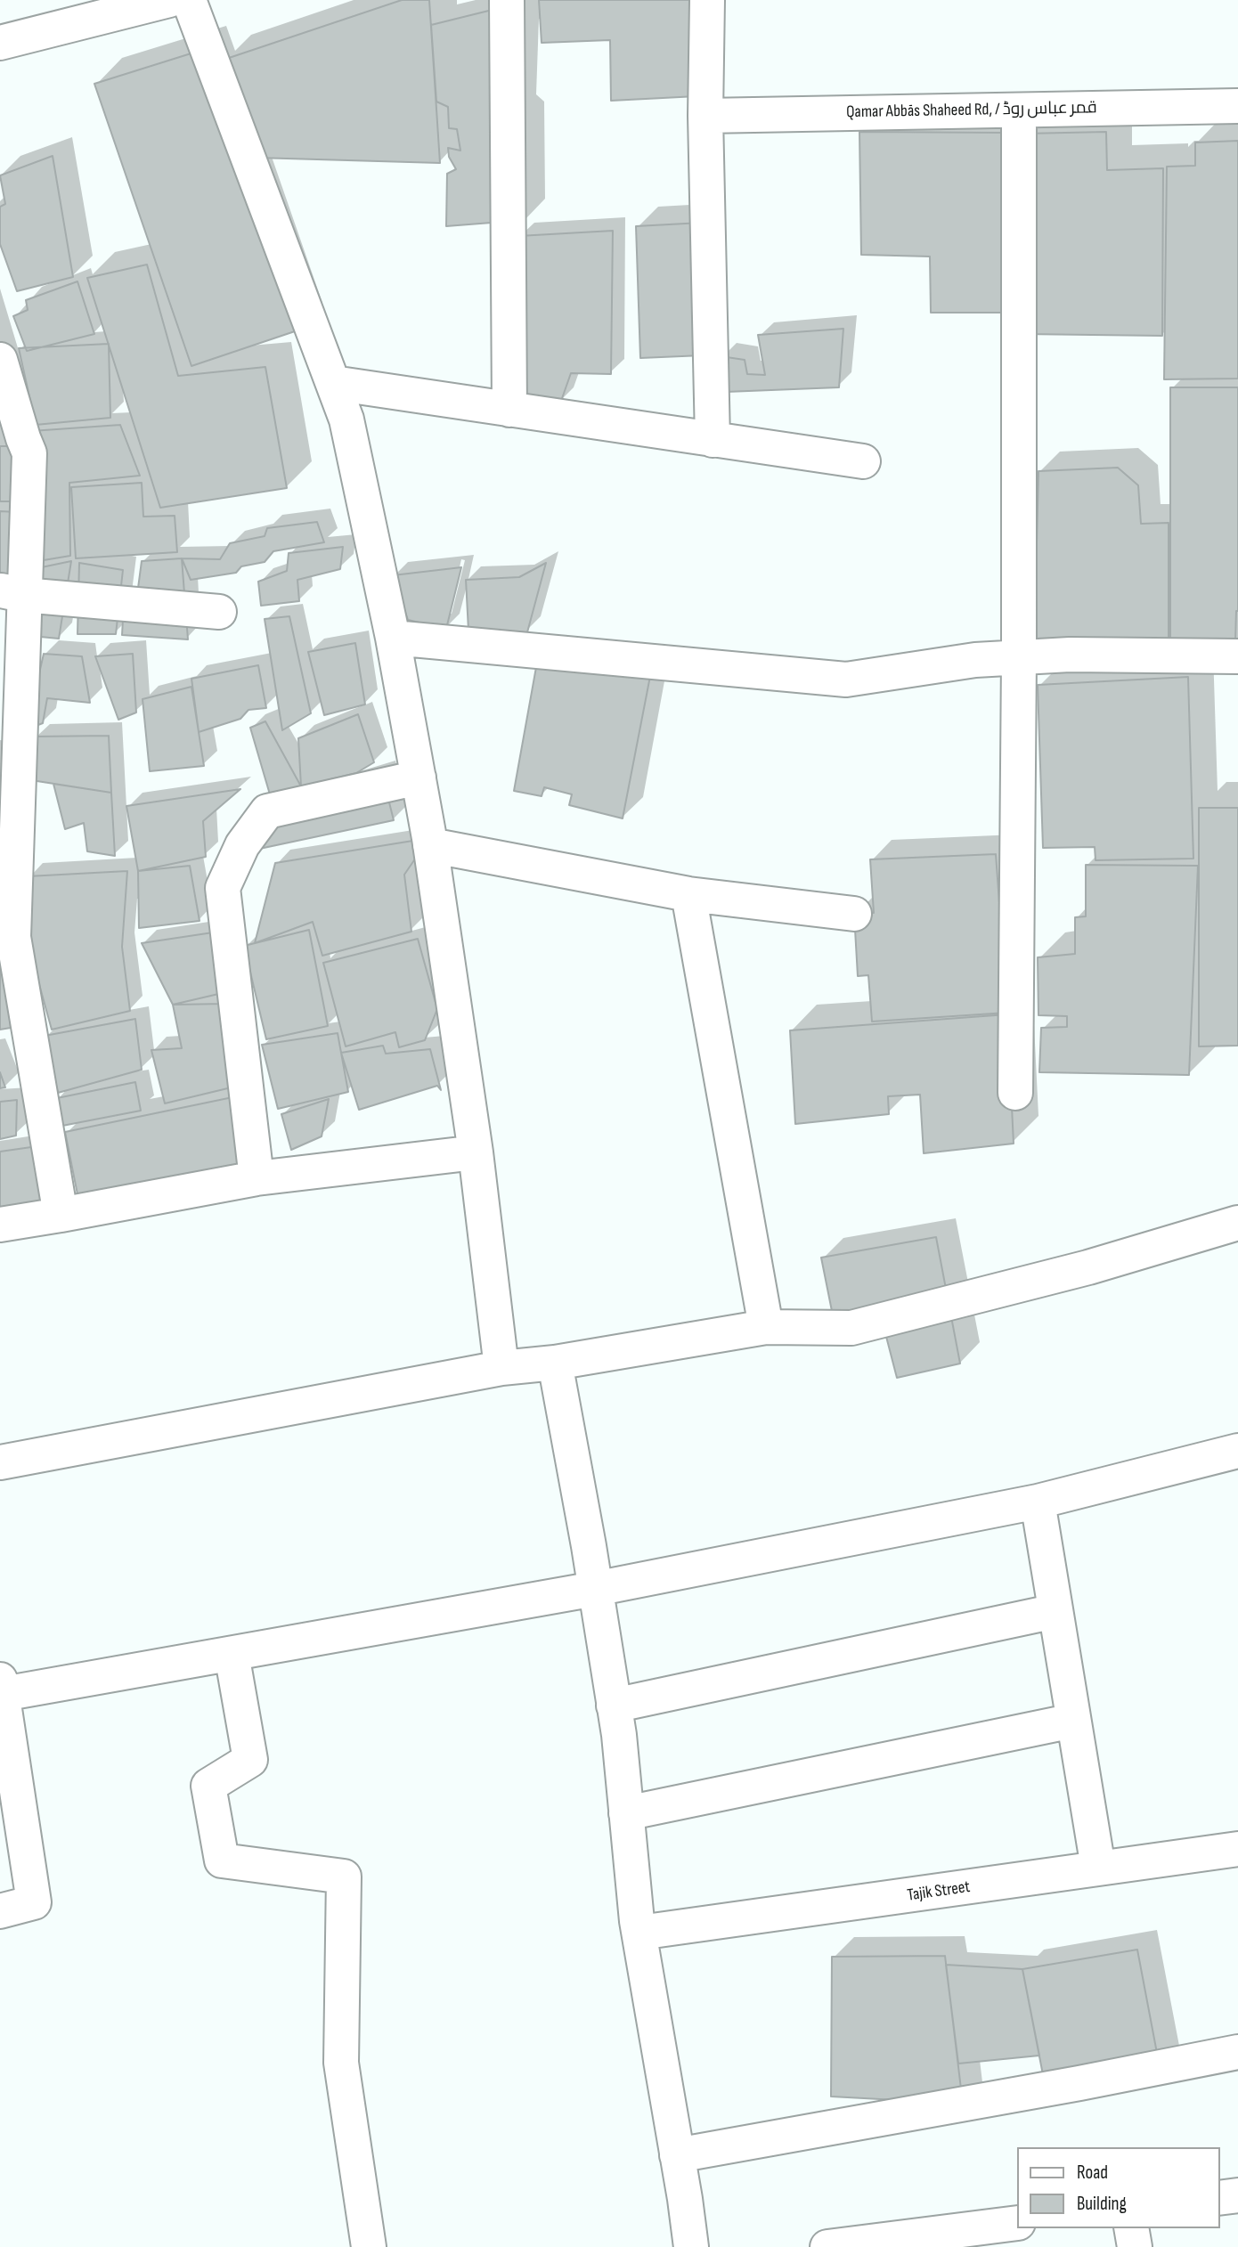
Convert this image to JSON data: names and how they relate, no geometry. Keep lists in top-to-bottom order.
{
  "streets": {
    "street": ["Qamar Abbās Shaheed Rd, / قمر عباس روڈ", "Tajik Street"]
  },
  "legend": ["Road", "Building"]
}
